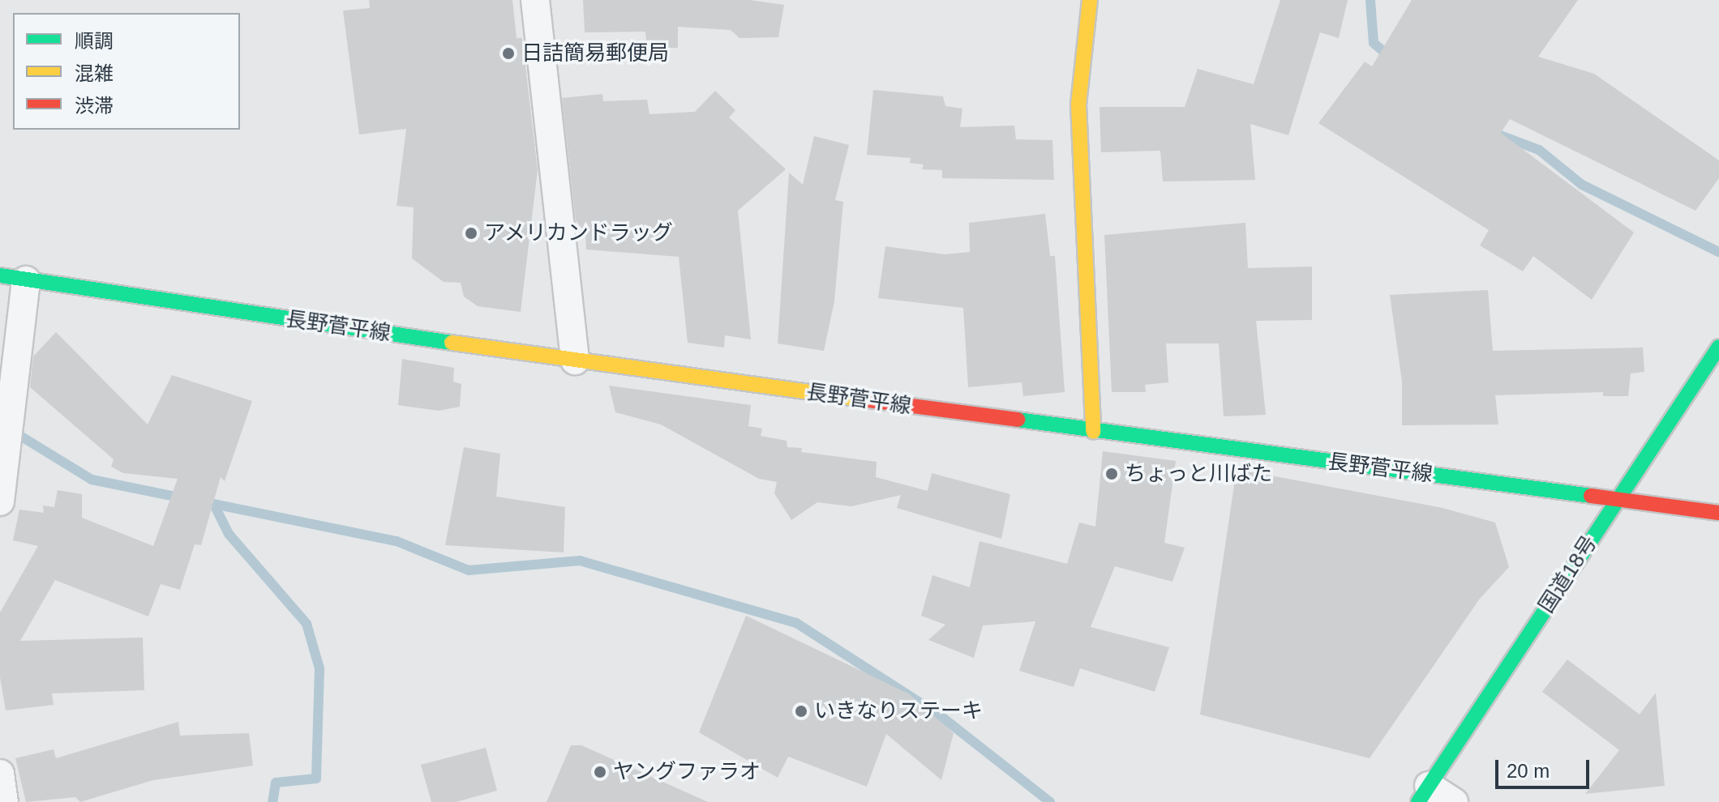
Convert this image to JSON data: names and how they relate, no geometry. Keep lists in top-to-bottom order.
{
  "streets": {
    "main road": ["長野菅平線", "国道18号"]
  },
  "crossings": [
    ["長野菅平線", "国道18号"]
  ],
  "places": [
    "日詰簡易郵便局",
    "アメリカンドラッグ",
    "ちょっと川ばた",
    "いきなりステーキ",
    "ヤングファラオ"
  ],
  "legend": ["順調", "混雑", "渋滞"],
  "scale_bar": "20 m"
}
